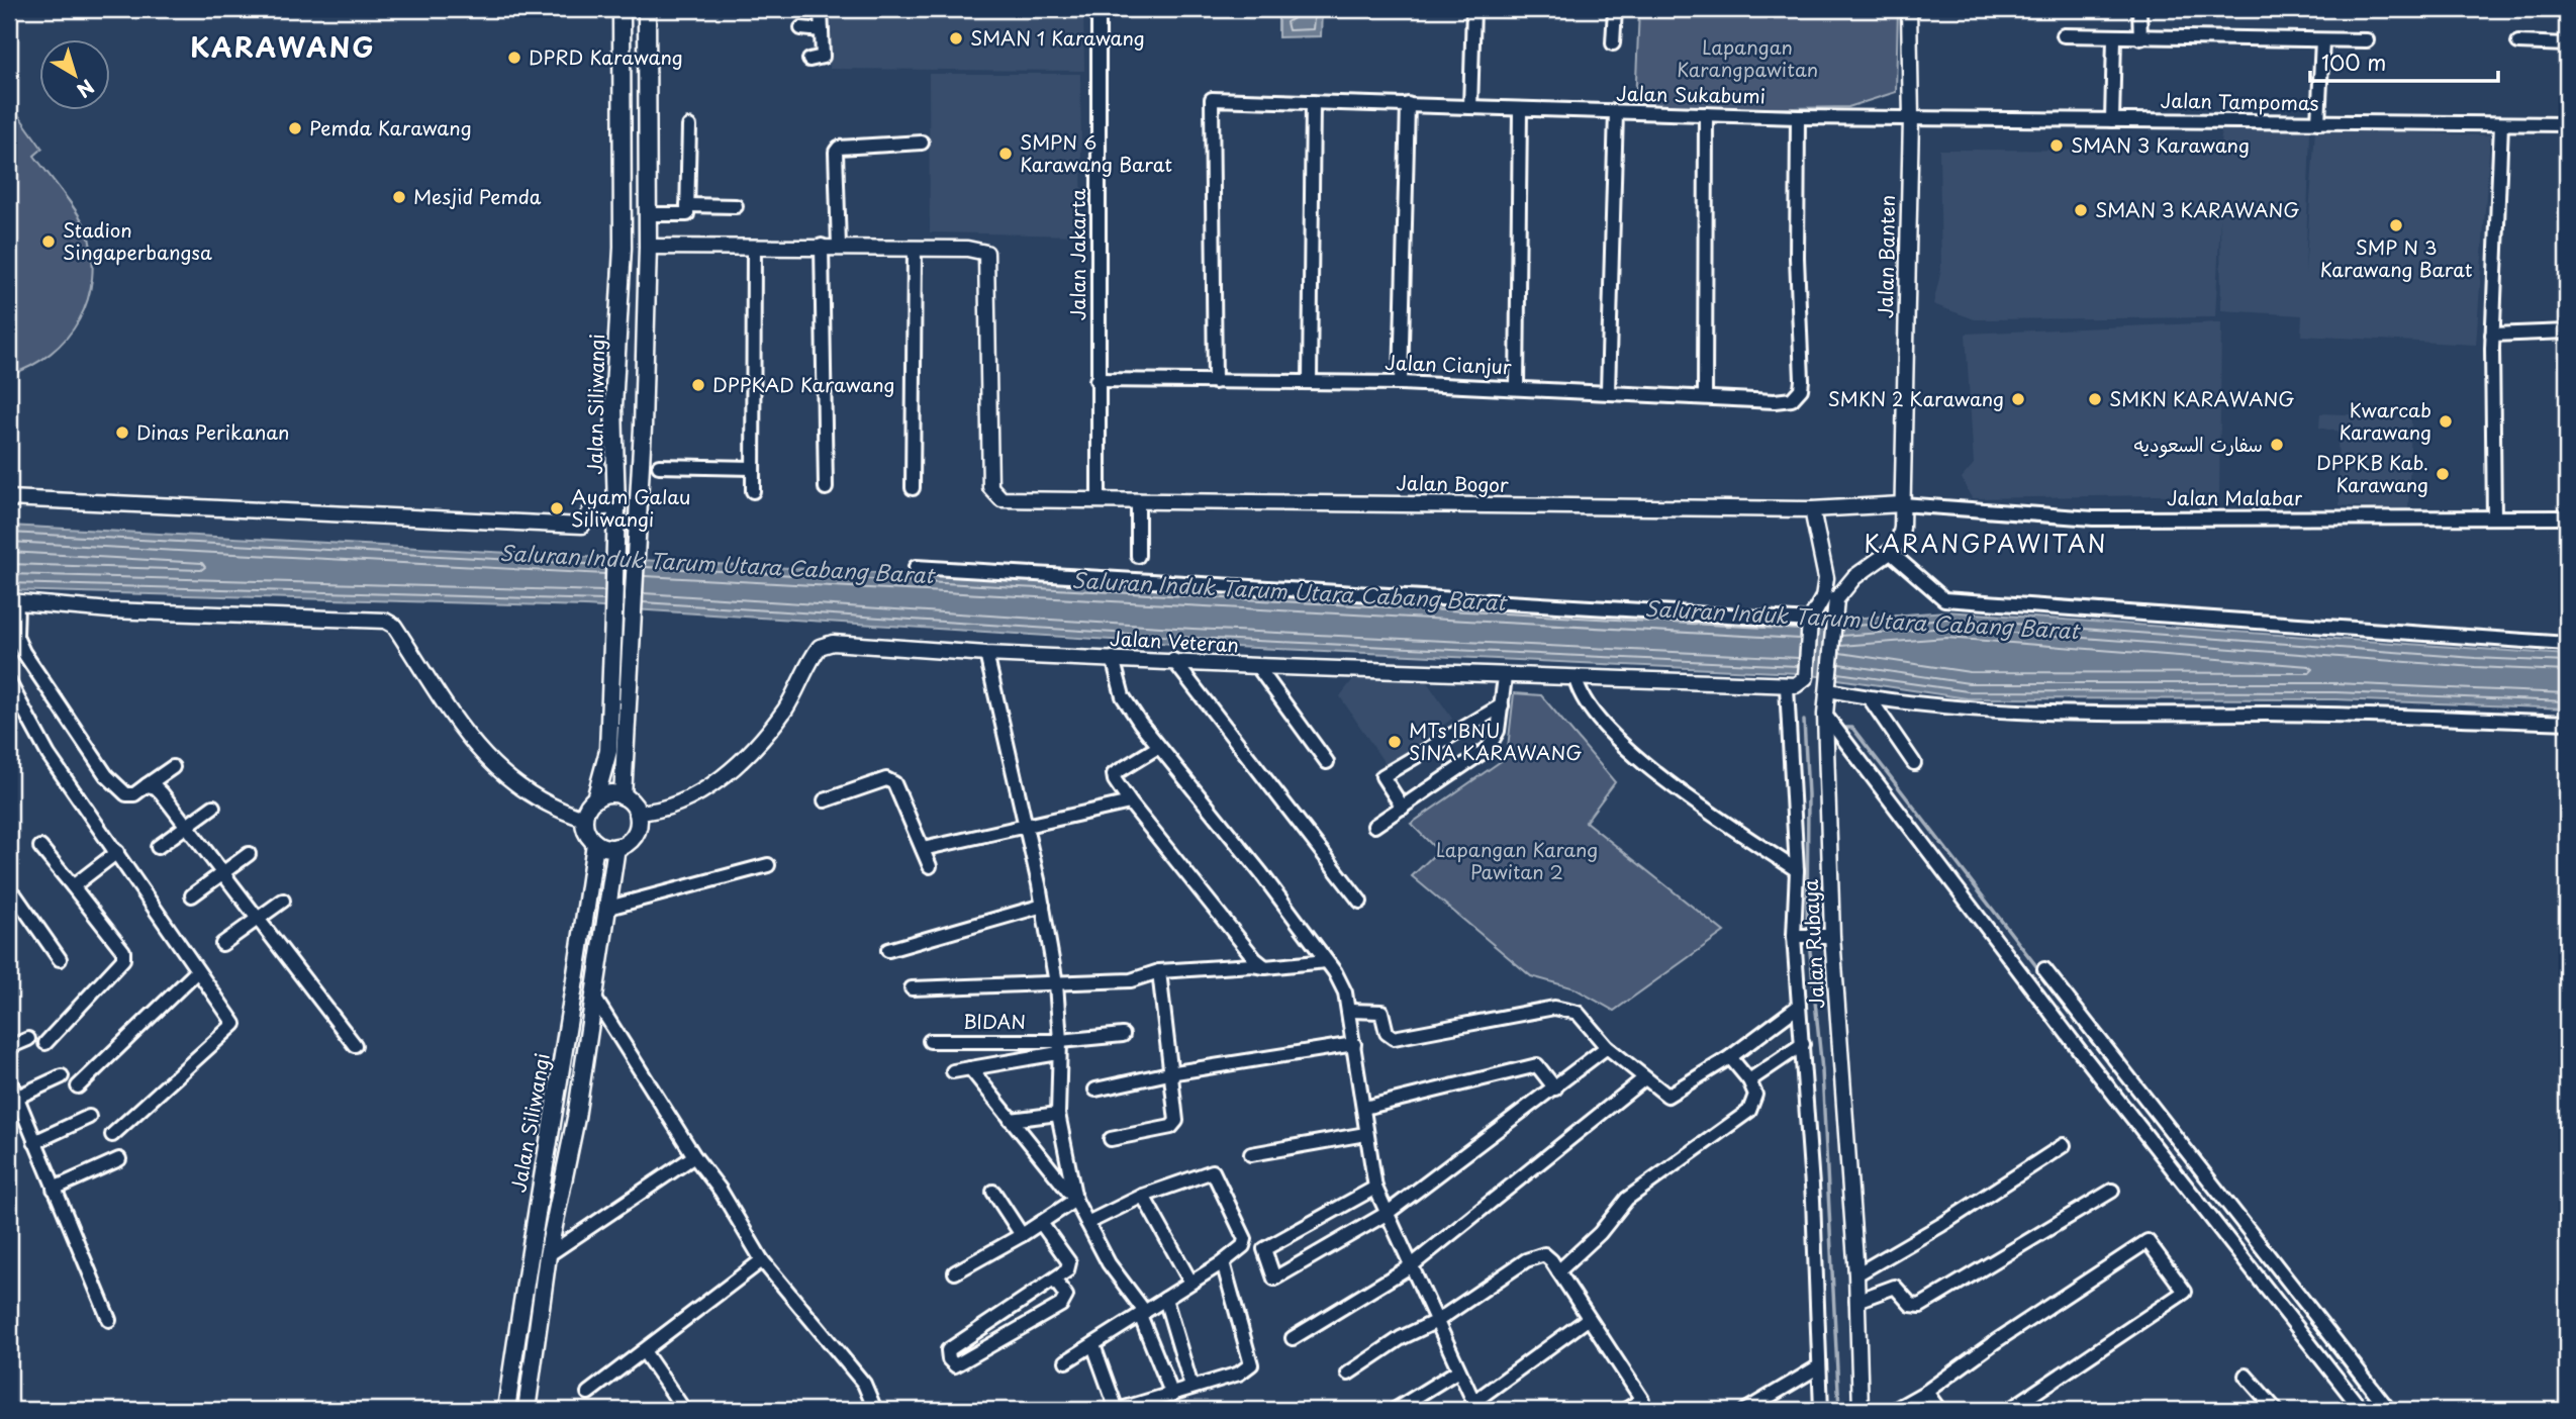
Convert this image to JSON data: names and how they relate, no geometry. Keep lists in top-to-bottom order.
{
  "streets": {
    "main road": ["Jalan Siliwangi"],
    "street": [
      "Jalan Sukabumi",
      "Jalan Tampomas",
      "Jalan Jakarta",
      "Jalan Banten",
      "Jalan Cianjur",
      "Jalan Bogor",
      "Jalan Malabar",
      "Jalan Veteran",
      "Jalan Rubaya",
      "BIDAN"
    ]
  },
  "crossings": [
    ["Jalan Sukabumi", "Jalan Tampomas"],
    ["Jalan Sukabumi", "Jalan Banten"],
    ["Jalan Sukabumi", "Jalan Cianjur"],
    ["Jalan Tampomas", "Jalan Banten"],
    ["Jalan Jakarta", "Jalan Cianjur"],
    ["Jalan Jakarta", "Jalan Bogor"],
    ["Jalan Banten", "Jalan Bogor"],
    ["Jalan Banten", "Jalan Malabar"],
    ["Jalan Siliwangi", "Jalan Veteran"],
    ["Jalan Bogor", "Jalan Malabar"]
  ],
  "districts": ["KARAWANG", "KARANGPAWITAN"],
  "water": ["Saluran Induk Tarum Utara Cabang Barat"],
  "parks": ["Lapangan Karangpawitan", "Lapangan Karang Pawitan 2"],
  "places": [
    "SMAN 1 Karawang",
    "DPRD Karawang",
    "Pemda Karawang",
    "SMAN 3 Karawang",
    "SMPN 6 Karawang Barat",
    "Mesjid Pemda",
    "SMAN 3 KARAWANG",
    "SMP N 3 Karawang Barat",
    "Stadion Singaperbangsa",
    "DPPKAD Karawang",
    "SMKN 2 Karawang",
    "SMKN KARAWANG",
    "Kwarcab Karawang",
    "Dinas Perikanan",
    "سفارت السعوديه",
    "DPPKB Kab. Karawang",
    "Ayam Galau Siliwangi",
    "MTs IBNU SINA KARAWANG"
  ],
  "scale_bar": "100 m",
  "north": "bottom right"
}
